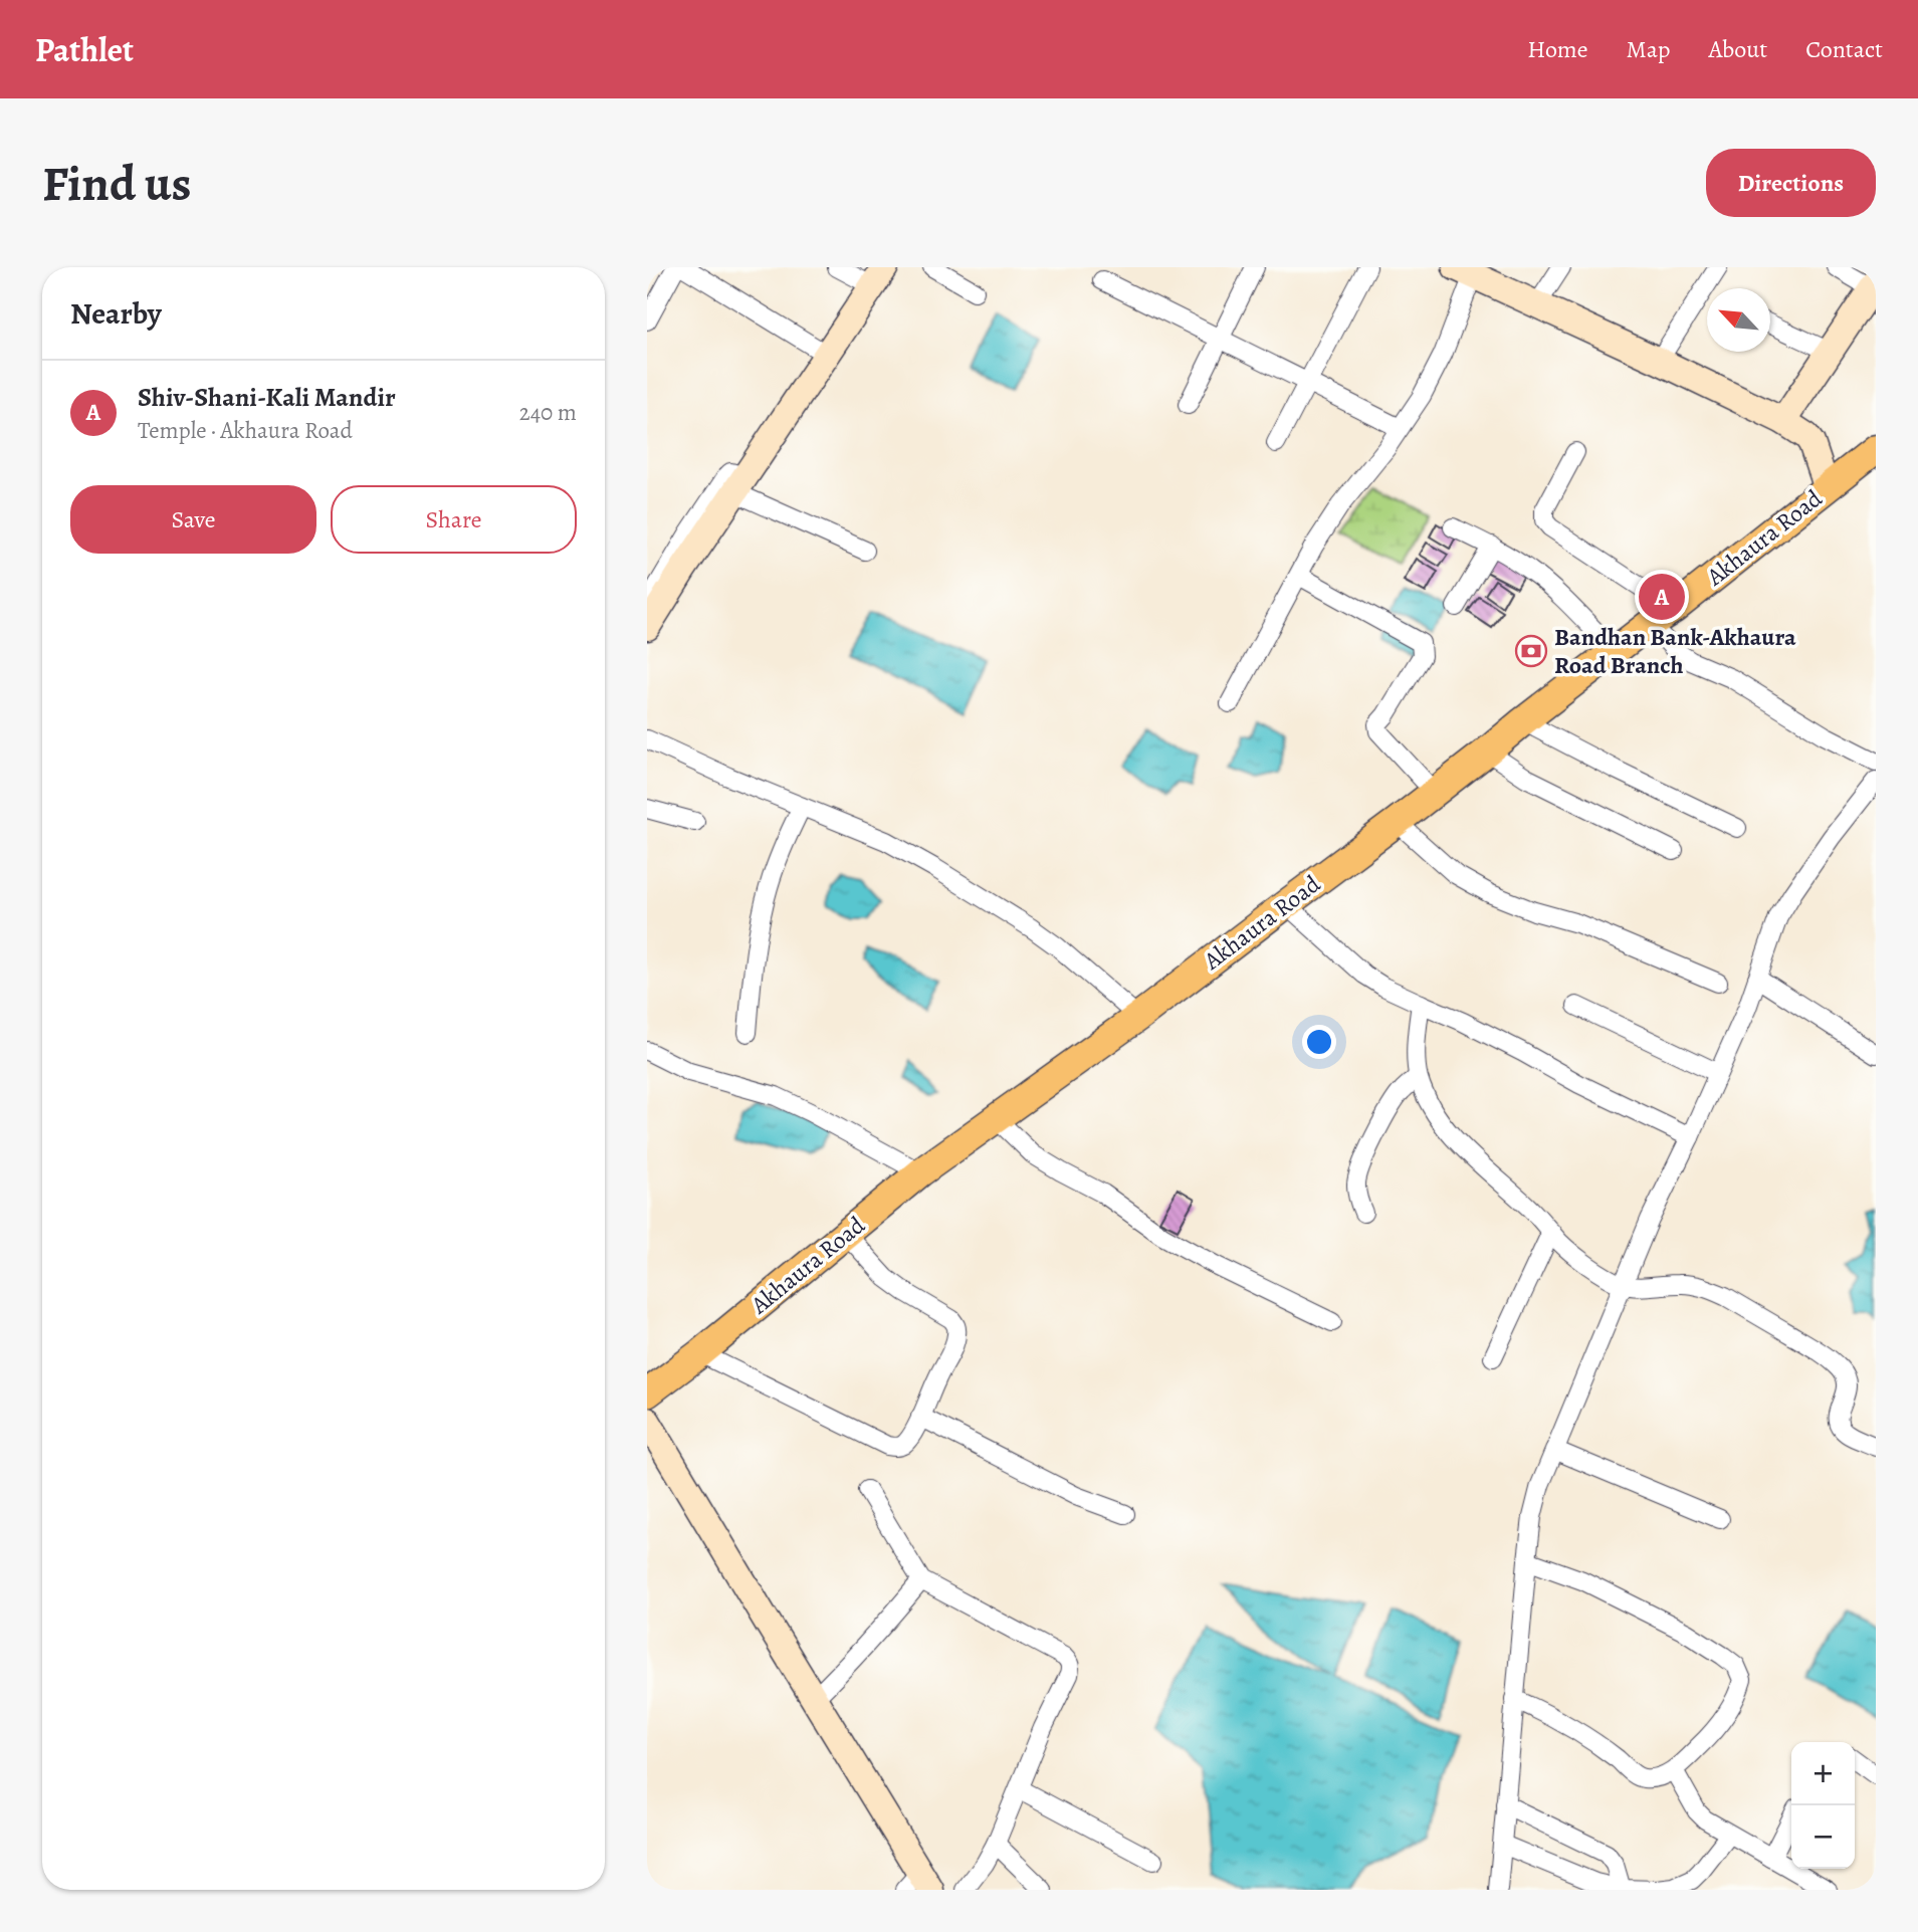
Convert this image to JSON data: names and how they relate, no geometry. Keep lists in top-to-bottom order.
{
  "streets": {
    "main road": ["Akhaura Road"]
  },
  "places": {
    "bank": ["Bandhan Bank-Akhaura Road Branch"]
  },
  "north": "top left",
  "page": {
    "header": "Pathlet",
    "nav": [
      "Home",
      "Map",
      "About",
      "Contact"
    ],
    "buttons": [
      "Directions",
      ["Save", "Share"]
    ],
    "title": "Find us",
    "heading": "Nearby",
    "list": [
      {
        "mark": "A",
        "name": "Shiv-Shani-Kali Mandir",
        "note": "Temple · Akhaura Road",
        "value": "240 m"
      }
    ],
    "pins": "A",
    "map_buttons": ["+", "−"]
  }
}
